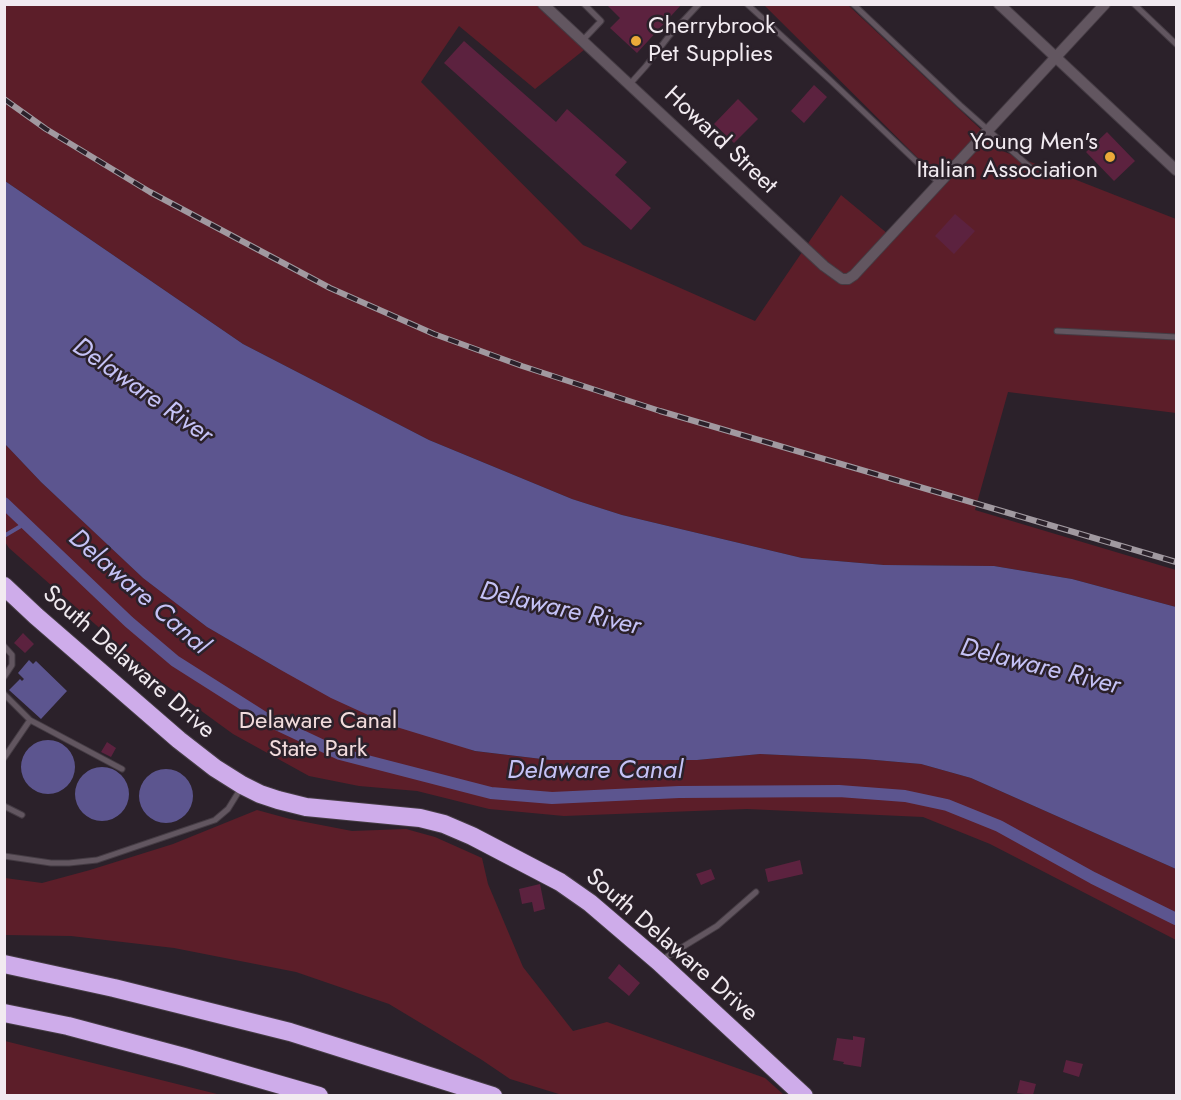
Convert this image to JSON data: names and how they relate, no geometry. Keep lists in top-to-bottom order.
{
  "streets": {
    "highway": ["South Delaware Drive"],
    "street": ["Howard Street"]
  },
  "water": ["Delaware River", "Delaware Canal"],
  "parks": ["Delaware Canal State Park"],
  "places": ["Cherrybrook Pet Supplies", "Young Men's Italian Association"]
}
